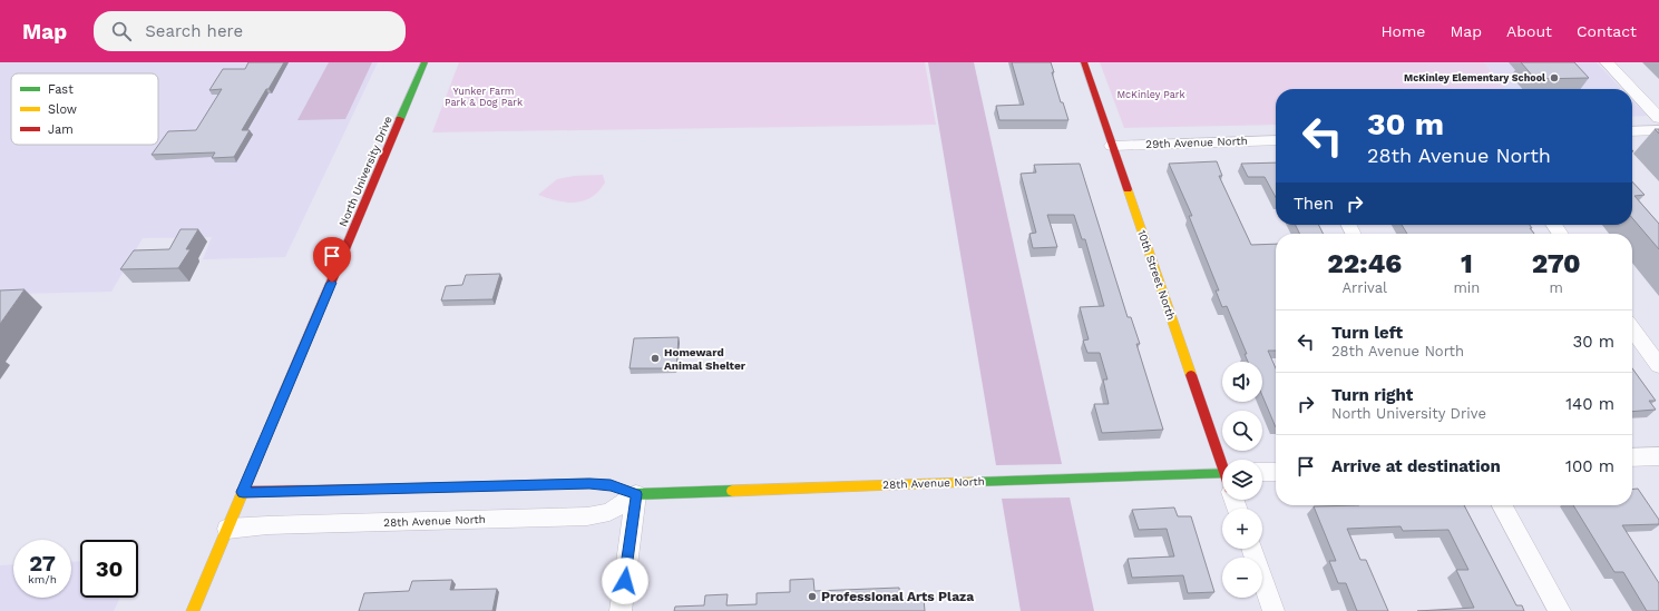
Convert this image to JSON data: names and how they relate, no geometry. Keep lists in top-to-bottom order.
{
  "streets": {
    "street": [
      "29th Avenue North",
      "North University Drive",
      "10th Street North",
      "28th Avenue North"
    ]
  },
  "crossings": [
    ["29th Avenue North", "10th Street North"],
    ["North University Drive", "28th Avenue North"]
  ],
  "parks": ["Yunker Farm Park & Dog Park", "McKinley Park"],
  "places": ["McKinley Elementary School", "Homeward Animal Shelter", "Professional Arts Plaza"],
  "legend": ["Fast", "Slow", "Jam"],
  "page": {
    "header": "Map",
    "search": "Search here",
    "nav": [
      "Home",
      "Map",
      "About",
      "Contact"
    ],
    "turn": ["30 m", "28th Avenue North"],
    "then": "Then",
    "eta": [
      "22:46",
      "Arrival",
      "1",
      "min",
      "270",
      "m"
    ],
    "list": [
      {
        "name": "Turn left",
        "note": "28th Avenue North",
        "value": "30 m"
      },
      {
        "name": "Turn right",
        "note": "North University Drive",
        "value": "140 m"
      },
      {
        "name": "Arrive at destination",
        "value": "100 m"
      }
    ],
    "map_buttons": ["+", "−"],
    "speed": "27 km/h",
    "limit": "30"
  }
}
